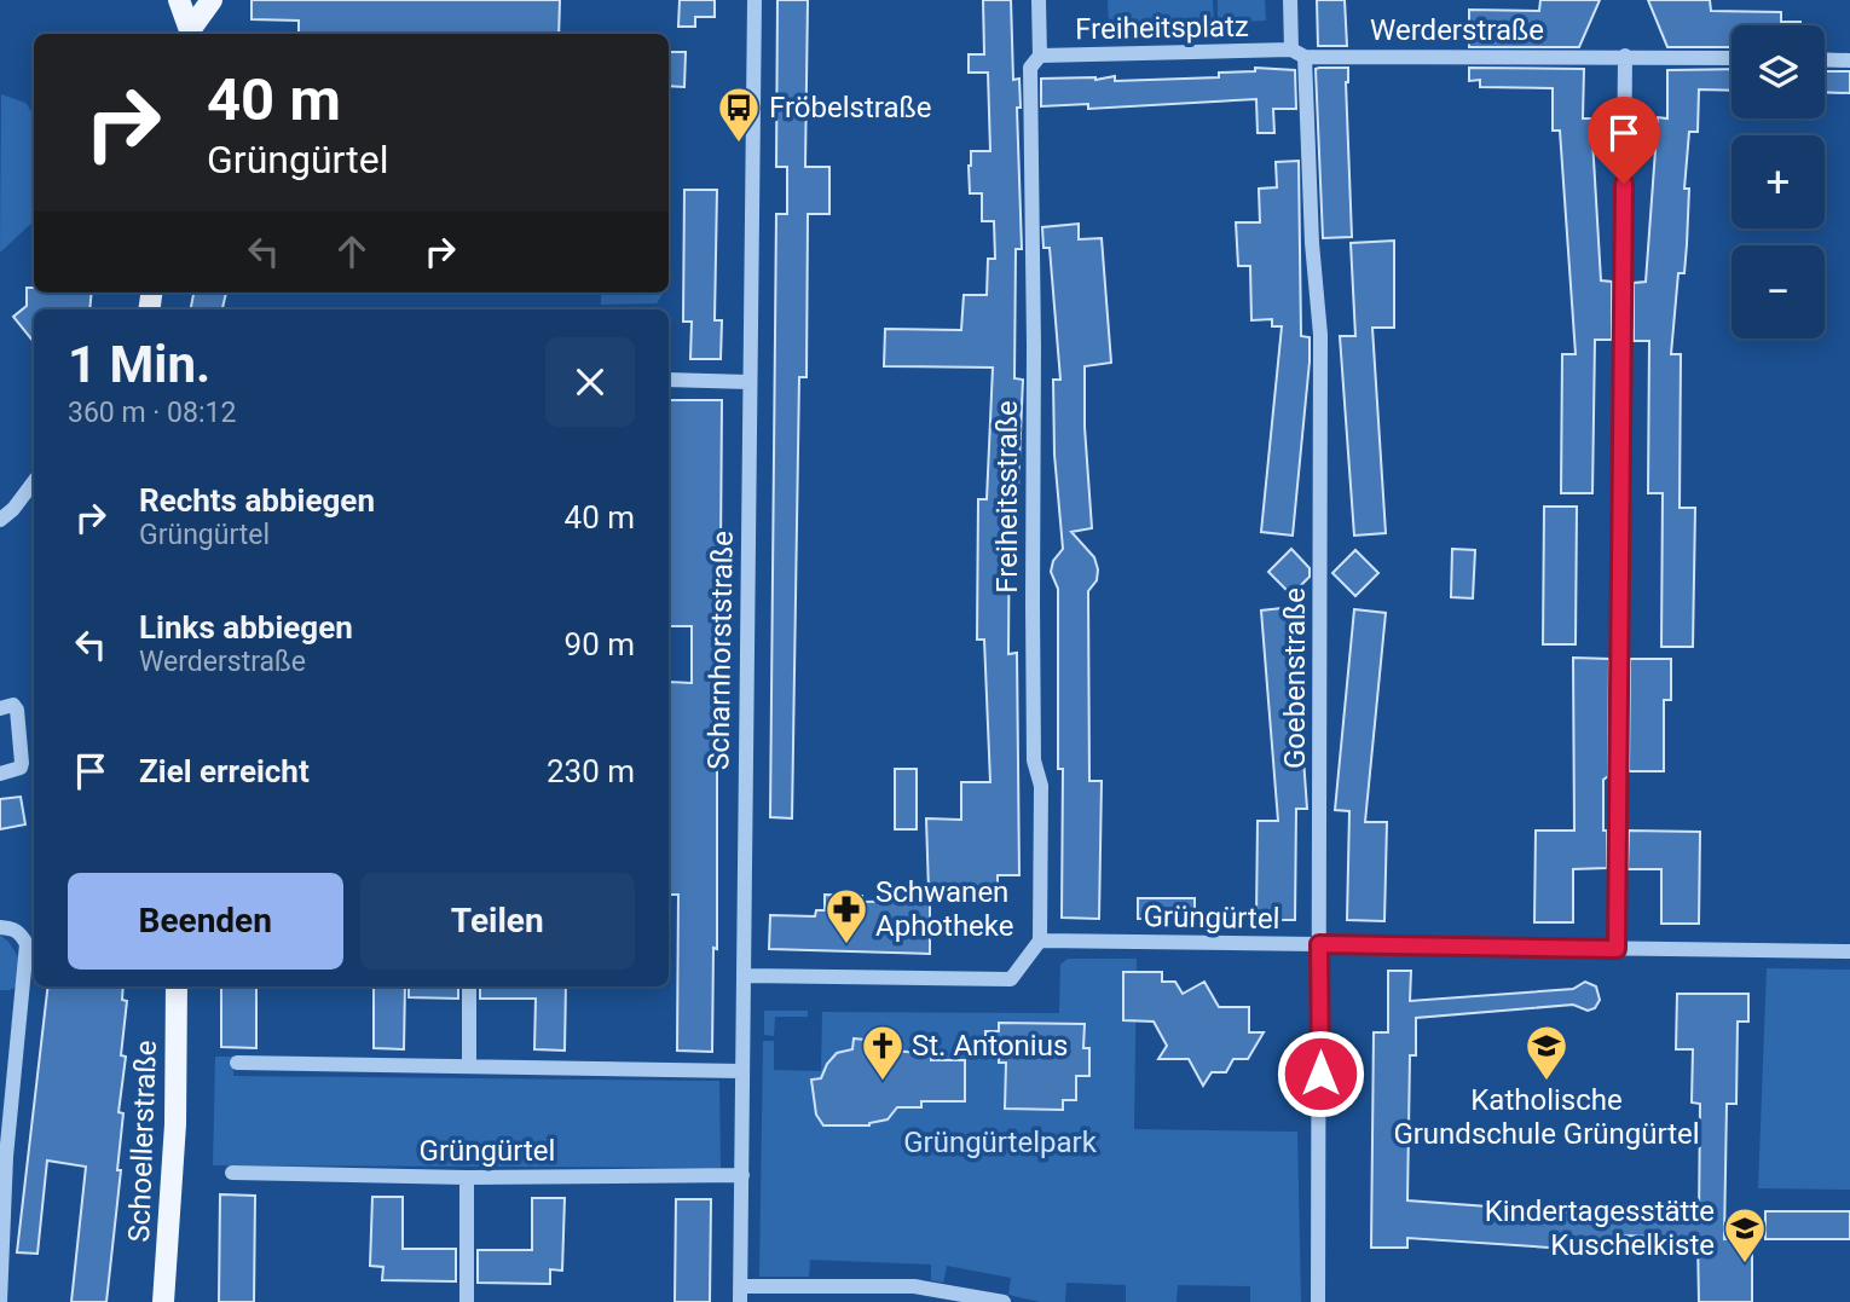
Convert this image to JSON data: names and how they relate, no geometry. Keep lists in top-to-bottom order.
{
  "streets": {
    "main road": ["Schoellerstraße"],
    "street": [
      "Freiheitsplatz",
      "Werderstraße",
      "Freiheitsstraße",
      "Scharnhorststraße",
      "Goebenstraße",
      "Grüngürtel"
    ]
  },
  "crossings": [
    ["Freiheitsplatz", "Werderstraße"],
    ["Freiheitsplatz", "Freiheitsstraße"],
    ["Freiheitsplatz", "Goebenstraße"],
    ["Werderstraße", "Goebenstraße"],
    ["Freiheitsstraße", "Grüngürtel"],
    ["Scharnhorststraße", "Grüngürtel"],
    ["Goebenstraße", "Grüngürtel"]
  ],
  "parks": ["Grüngürtelpark"],
  "places": {
    "bus stop": ["Fröbelstraße"],
    "pharmacy": ["Schwanen Aphotheke"],
    "church": ["St. Antonius"],
    "school or university": ["Katholische Grundschule Grüngürtel", "Kindertagesstätte Kuschelkiste"]
  },
  "page": {
    "map_buttons": ["+", "−"],
    "turn": ["40 m", "Grüngürtel"],
    "heading": ["1 Min.", "360 m · 08:12"],
    "list": [
      {
        "name": "Rechts abbiegen",
        "note": "Grüngürtel",
        "value": "40 m"
      },
      {
        "name": "Links abbiegen",
        "note": "Werderstraße",
        "value": "90 m"
      },
      {
        "name": "Ziel erreicht",
        "value": "230 m"
      }
    ],
    "buttons": ["Beenden", "Teilen"]
  }
}
